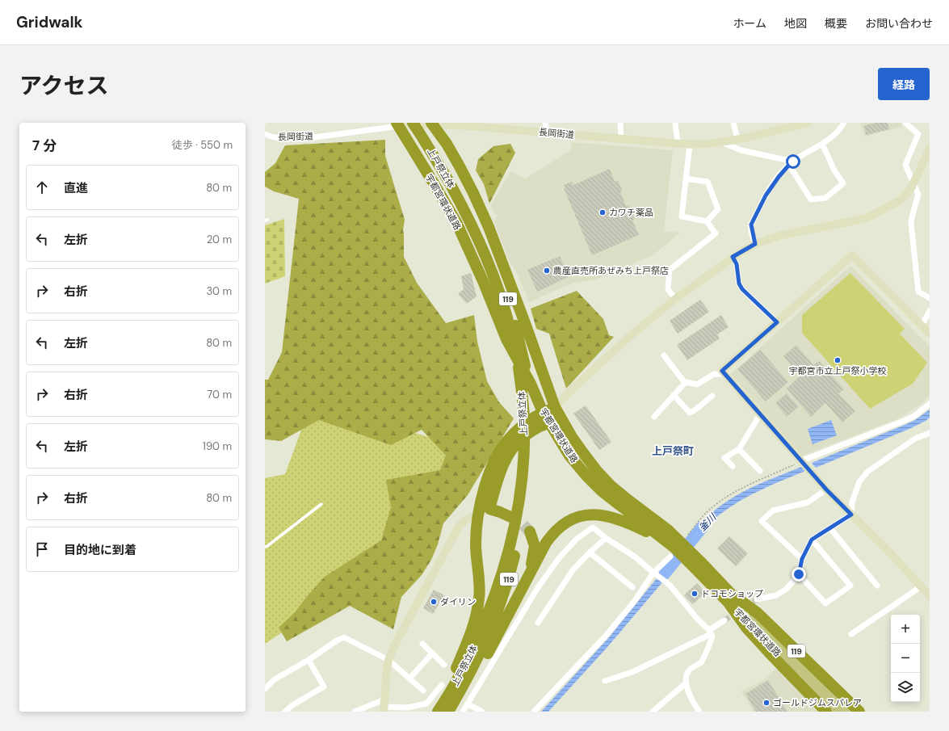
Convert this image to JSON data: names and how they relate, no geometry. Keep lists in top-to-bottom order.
{
  "streets": {
    "highway": ["上戸祭立体", "宇都宮環状道路", "119"],
    "street": ["長岡街道"]
  },
  "crossings": [
    ["長岡街道", "宇都宮環状道路"],
    ["上戸祭立体", "119"],
    ["宇都宮環状道路", "119"]
  ],
  "districts": ["上戸祭町"],
  "water": ["釜川"],
  "places": [
    "カワチ薬品",
    "農産直売所あぜみち上戸祭店",
    "宇都宮市立上戸祭小学校",
    "ドコモショップ",
    "ダイリン",
    "ゴールドジムスパレア"
  ],
  "page": {
    "header": "Gridwalk",
    "nav": [
      "ホーム",
      "地図",
      "概要",
      "お問い合わせ"
    ],
    "title": "アクセス",
    "buttons": "経路",
    "heading": ["7 分", "徒歩 · 550 m"],
    "list": [
      ["直進", "80 m"],
      ["左折", "20 m"],
      ["右折", "30 m"],
      ["左折", "80 m"],
      ["右折", "70 m"],
      ["左折", "190 m"],
      ["右折", "80 m"],
      "目的地に到着"
    ],
    "map_buttons": ["+", "−"]
  }
}
